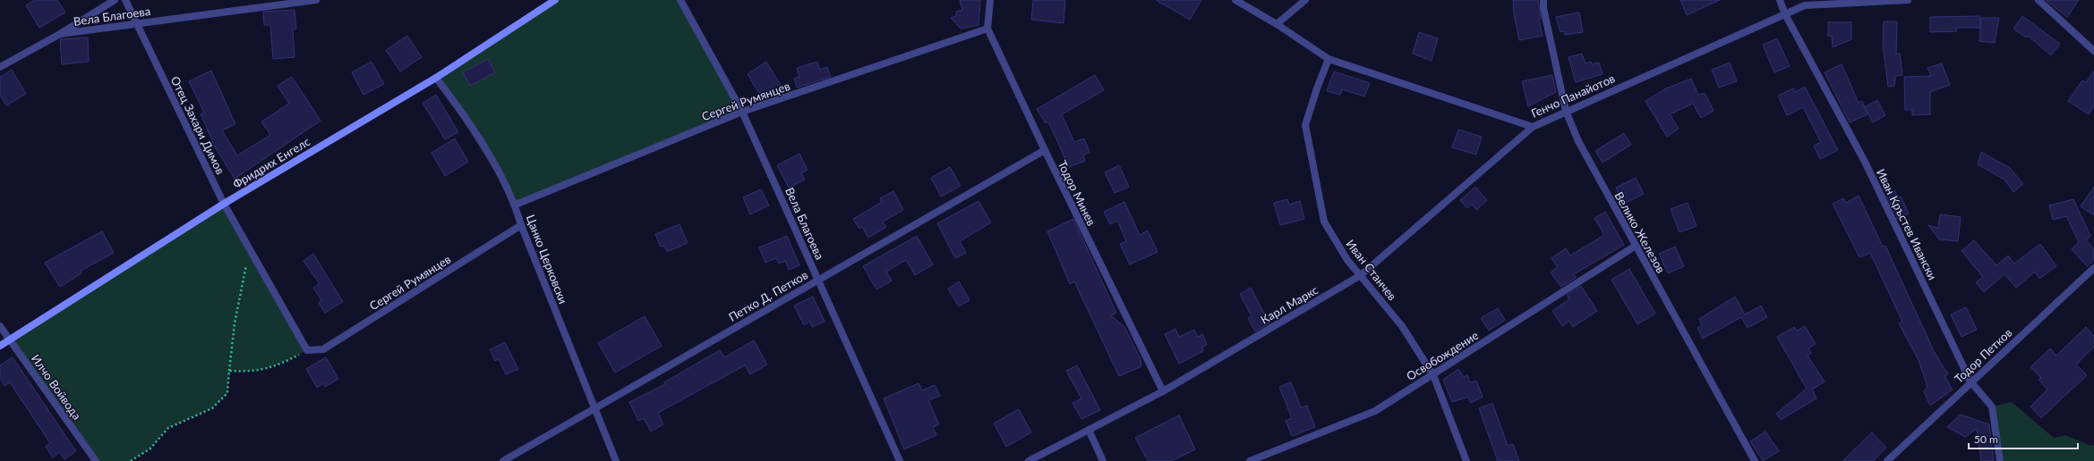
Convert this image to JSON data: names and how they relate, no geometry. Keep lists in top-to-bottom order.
{
  "streets": {
    "street": [
      "Вела Благоева",
      "Генчо Панайотов",
      "Сергей Румянцев",
      "Отец Захари Димов",
      "Фридрих Енгелс",
      "Тодор Минев",
      "Иван Кръстев Ивански",
      "Велико Железов",
      "Цанко Церковски",
      "Иван Станчев",
      "Петко Д. Петков",
      "Карл Маркс",
      "Освобождение",
      "Тодор Петков",
      "Илчо Войвода"
    ]
  },
  "crossings": [
    ["Вела Благоева", "Сергей Румянцев"],
    ["Вела Благоева", "Отец Захари Димов"],
    ["Вела Благоева", "Петко Д. Петков"],
    ["Генчо Панайотов", "Иван Кръстев Ивански"],
    ["Генчо Панайотов", "Велико Железов"],
    ["Генчо Панайотов", "Иван Станчев"],
    ["Генчо Панайотов", "Карл Маркс"],
    ["Сергей Румянцев", "Отец Захари Димов"],
    ["Сергей Румянцев", "Тодор Минев"],
    ["Сергей Румянцев", "Цанко Церковски"],
    ["Отец Захари Димов", "Фридрих Енгелс"],
    ["Фридрих Енгелс", "Цанко Церковски"],
    ["Фридрих Енгелс", "Илчо Войвода"],
    ["Тодор Минев", "Петко Д. Петков"],
    ["Тодор Минев", "Карл Маркс"],
    ["Иван Кръстев Ивански", "Тодор Петков"],
    ["Велико Железов", "Освобождение"],
    ["Цанко Церковски", "Петко Д. Петков"],
    ["Иван Станчев", "Карл Маркс"],
    ["Иван Станчев", "Освобождение"]
  ],
  "scale_bar": "50 m"
}
